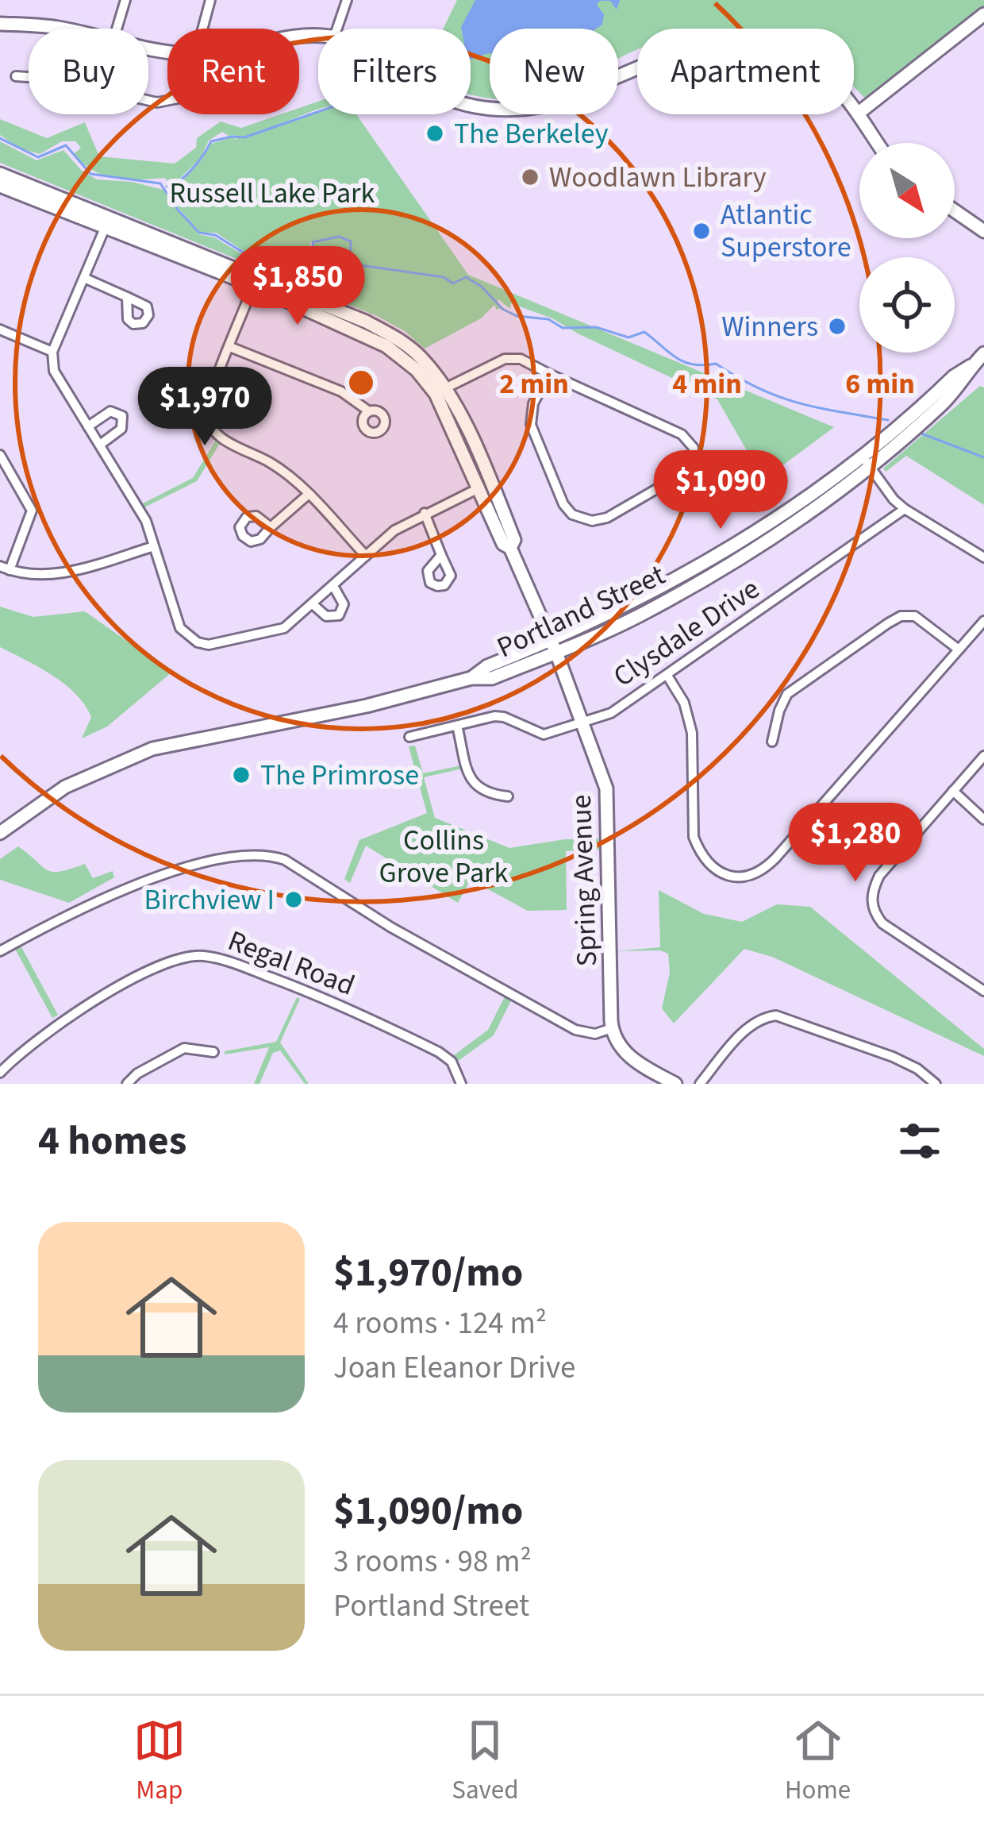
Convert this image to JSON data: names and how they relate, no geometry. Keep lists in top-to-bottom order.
{
  "streets": {
    "street": [
      "Portland Street",
      "Clysdale Drive",
      "Spring Avenue",
      "Regal Road"
    ]
  },
  "crossings": [
    ["Portland Street", "Spring Avenue"],
    ["Clysdale Drive", "Spring Avenue"]
  ],
  "parks": ["Russell Lake Park", "Collins Grove Park"],
  "places": [
    "The Berkeley",
    "Woodlawn Library",
    "Atlantic Superstore",
    "Winners",
    "The Primrose",
    "Birchview I"
  ],
  "north": "bottom right",
  "page": {
    "chip": [
      "Buy",
      "Rent",
      "Filters",
      "New",
      "Apartment"
    ],
    "price": [
      "$1,850",
      "$1,970",
      "$1,090",
      "$1,280"
    ],
    "heading": "4 homes",
    "list": [
      {
        "name": "$1,970/mo",
        "note": "4 rooms · 124 m² · Joan Eleanor Drive"
      },
      {
        "name": "$1,090/mo",
        "note": "3 rooms · 98 m² · Portland Street"
      }
    ],
    "tabs": ["Map", "Saved", "Home"]
  },
  "rings": ["2 min", "4 min", "6 min"]
}
